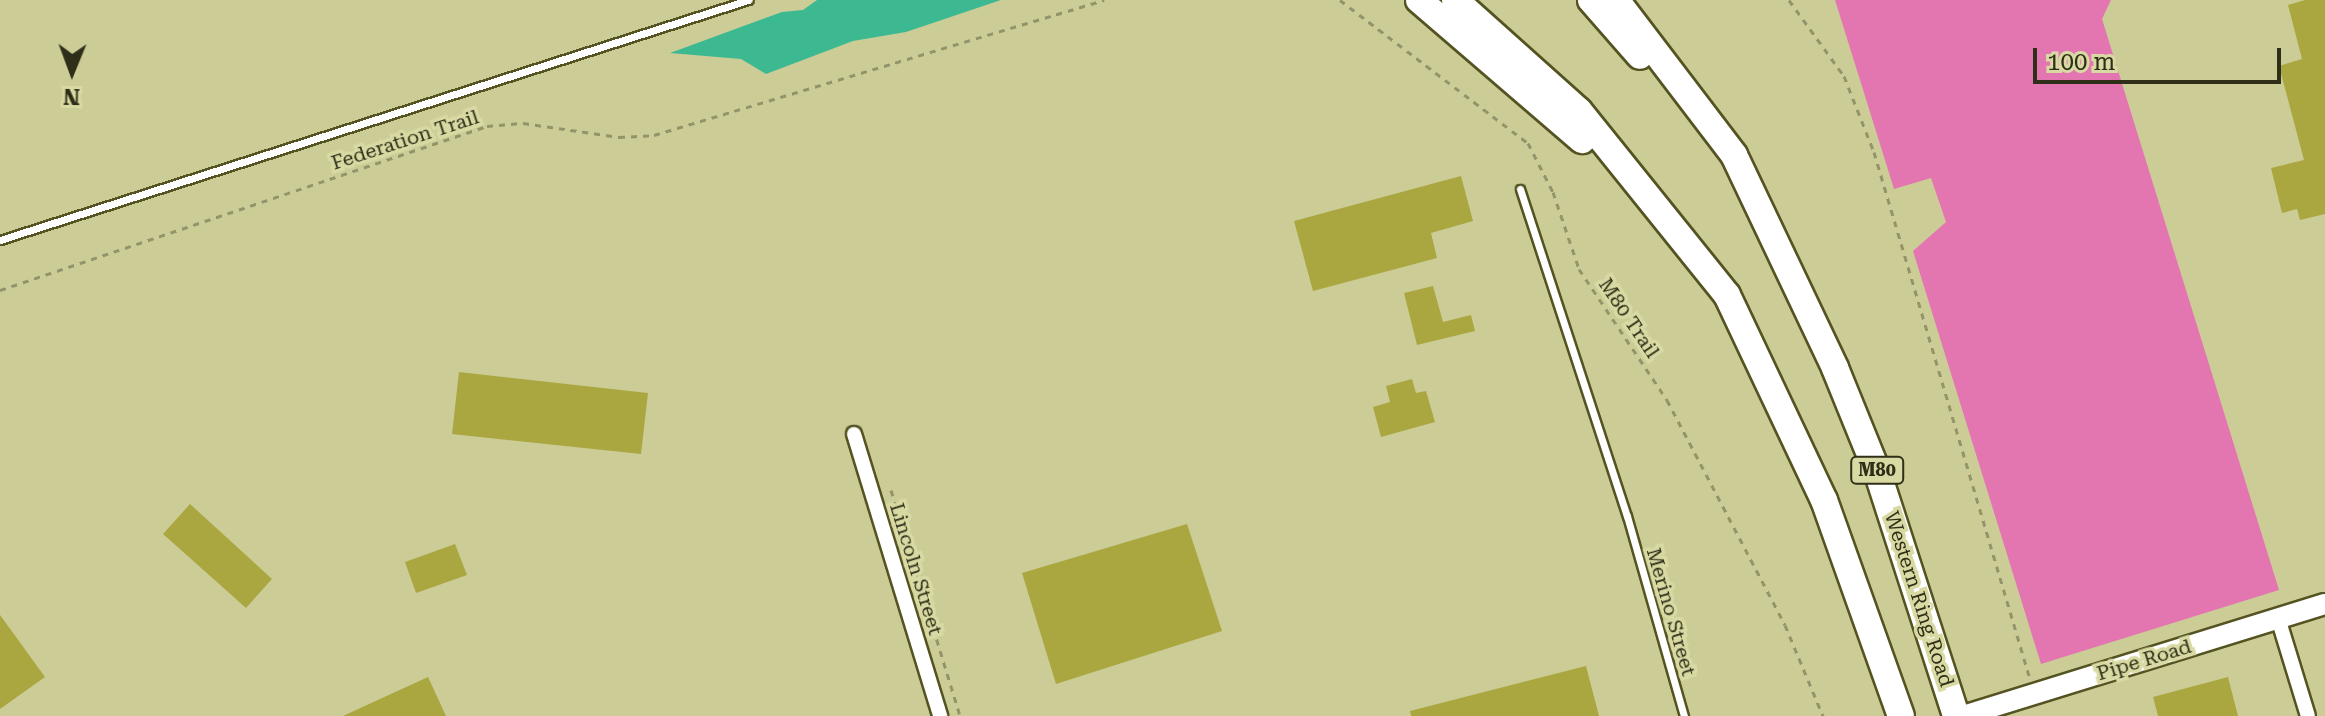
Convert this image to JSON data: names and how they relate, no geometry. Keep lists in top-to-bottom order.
{
  "streets": {
    "highway": ["M80", "Western Ring Road"],
    "street": ["Lincoln Street", "Pipe Road"],
    "lane": ["Merino Street"],
    "path": ["Federation Trail", "M80 Trail"]
  },
  "scale_bar": "100 m",
  "north": "bottom"
}
